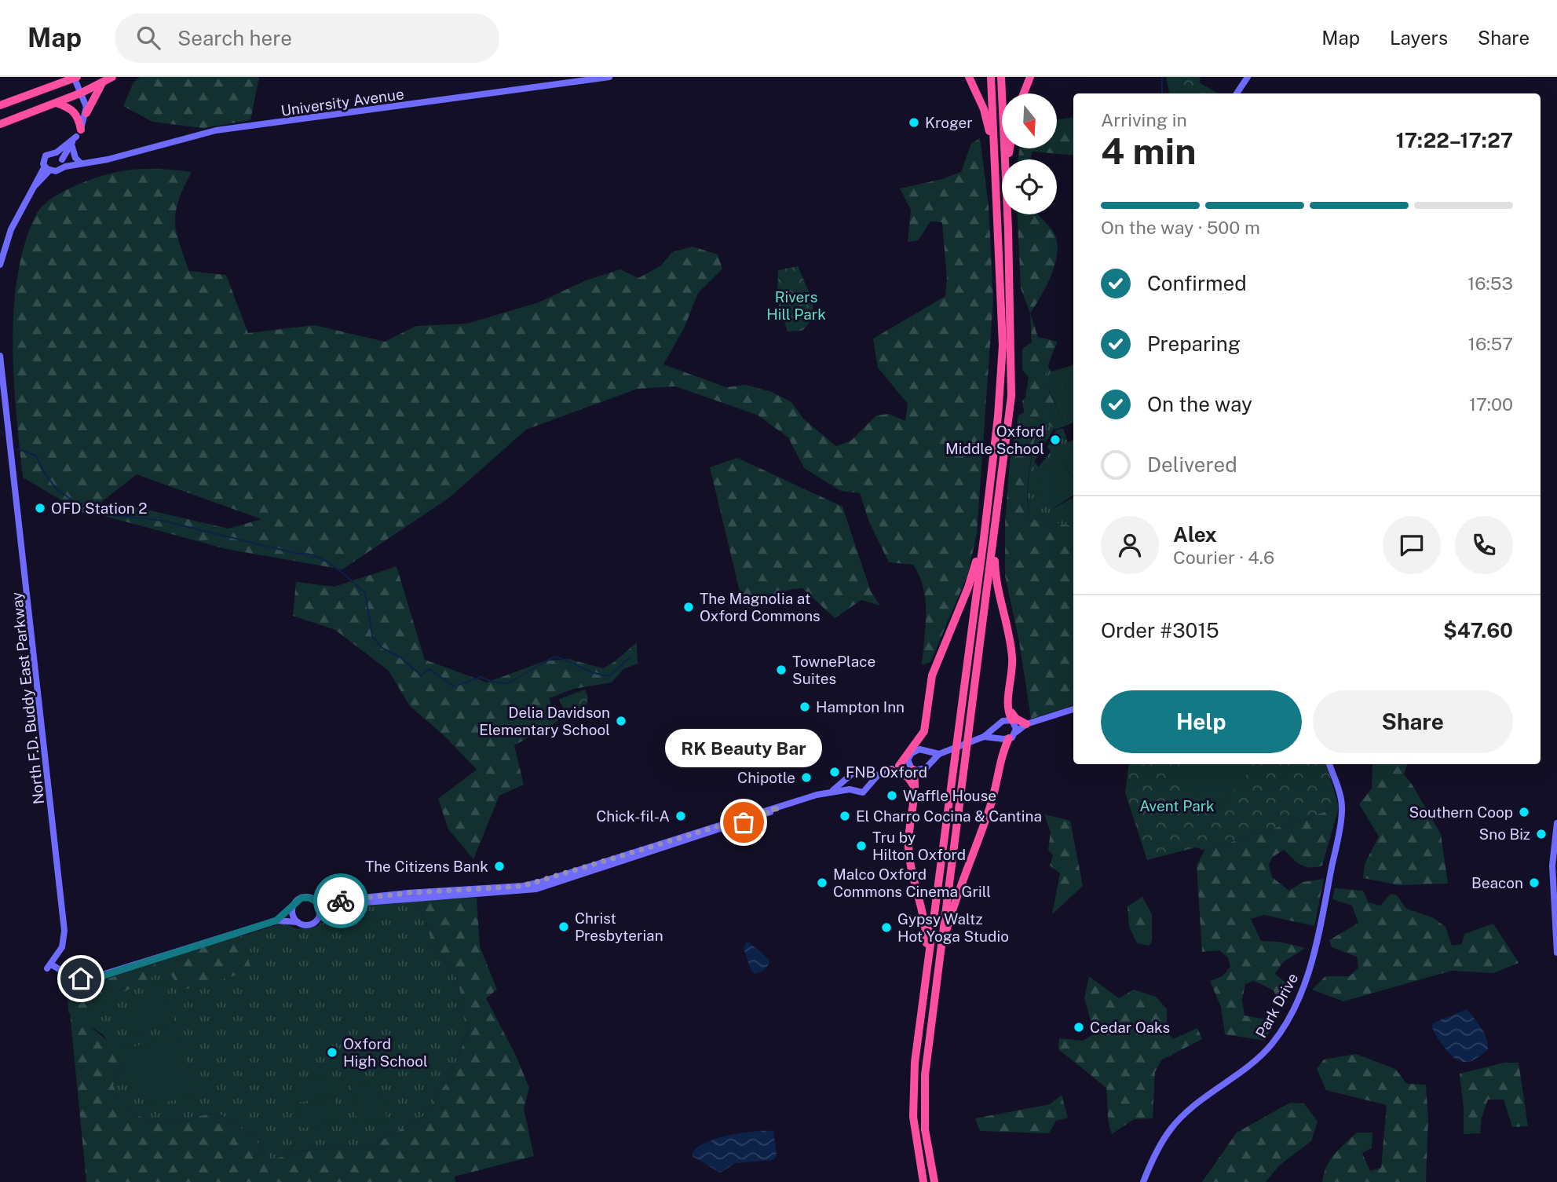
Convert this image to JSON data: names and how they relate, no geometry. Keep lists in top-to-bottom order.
{
  "streets": {
    "street": ["University Avenue", "North F.D. Buddy East Parkway", "Park Drive"]
  },
  "parks": ["Rivers Hill Park", "Avent Park"],
  "places": [
    "Kroger",
    "Oxford Middle School",
    "OFD Station 2",
    "The Magnolia at Oxford Commons",
    "TownePlace Suites",
    "Hampton Inn",
    "Delia Davidson Elementary School",
    "FNB Oxford",
    "Chipotle",
    "Waffle House",
    "Southern Coop",
    "Chick-fil-A",
    "El Charro Cocina & Cantina",
    "RK Beauty Bar",
    "Sno Biz",
    "Tru by Hilton Oxford",
    "The Citizens Bank",
    "Malco Oxford Commons Cinema Grill",
    "Beacon",
    "Christ Presbyterian",
    "Gypsy Waltz Hot Yoga Studio",
    "Cedar Oaks",
    "Oxford High School"
  ],
  "north": "bottom",
  "page": {
    "header": "Map",
    "search": "Search here",
    "nav": ["Map", "Layers", "Share"],
    "heading": ["4 min", "Arriving in", "17:22–17:27"],
    "panel": [
      "Alex",
      "Courier · 4.6",
      "Order #3015",
      "$47.60"
    ],
    "bar": "On the way · 500 m",
    "list": [
      ["Confirmed", "16:53"],
      ["Preparing", "16:57"],
      ["On the way", "17:00"],
      "Delivered"
    ],
    "buttons": ["Help", "Share"],
    "bubble": "RK Beauty Bar"
  }
}
